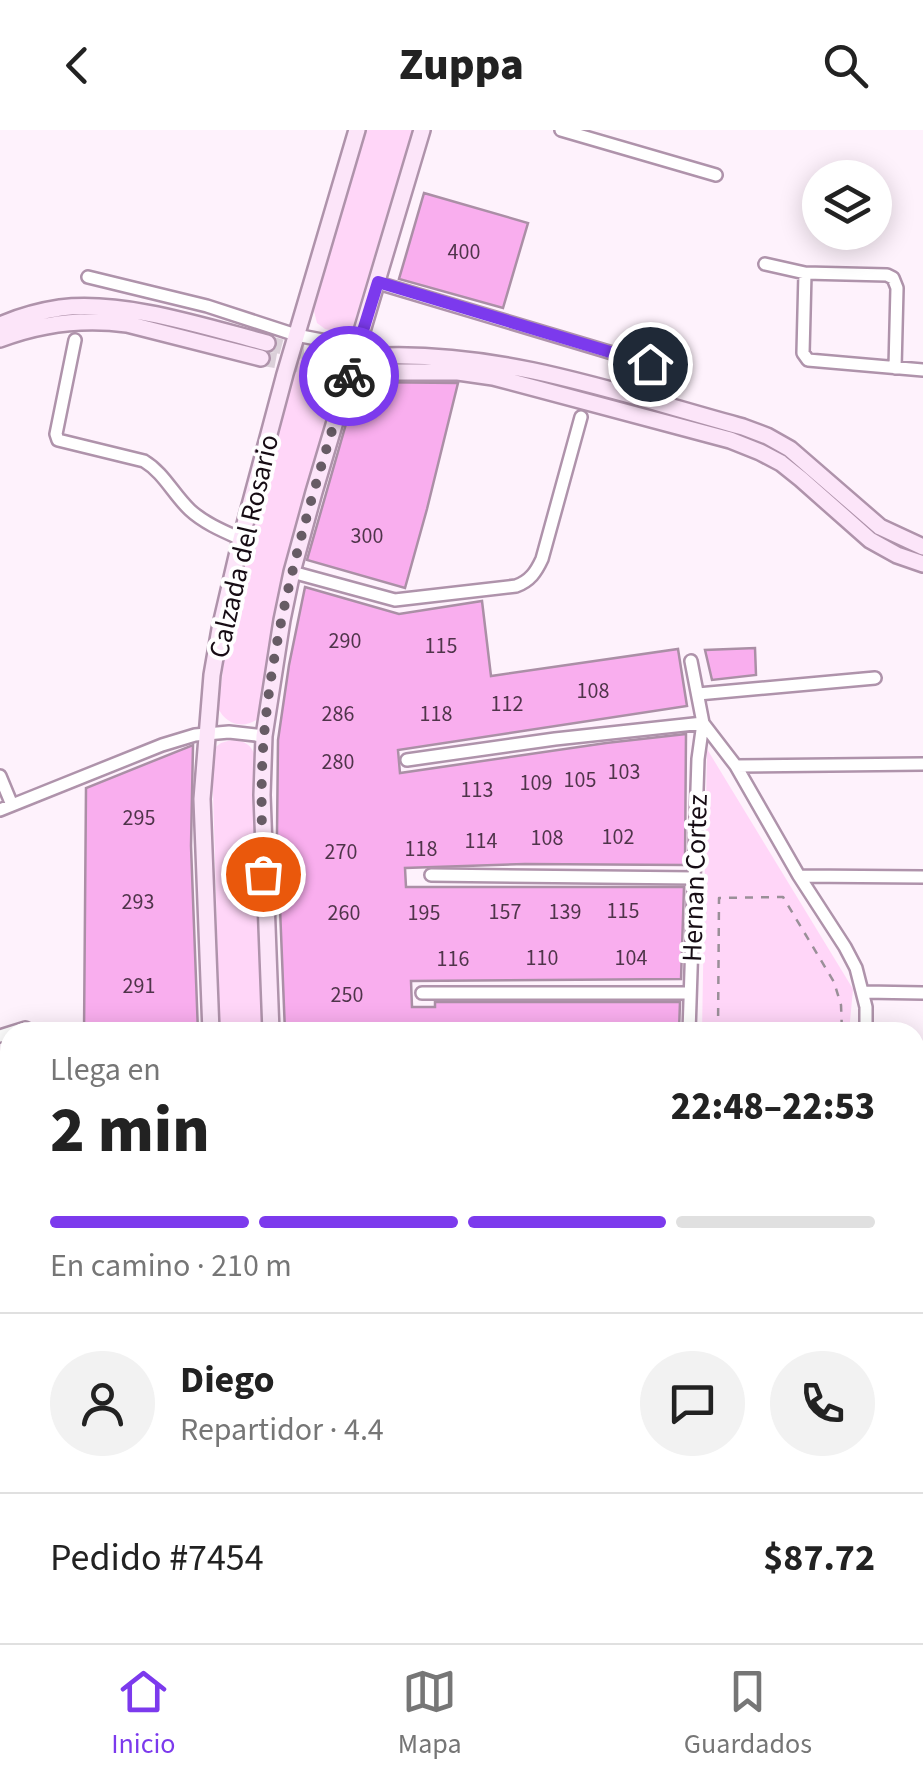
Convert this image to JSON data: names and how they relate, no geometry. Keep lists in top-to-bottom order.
{
  "streets": {
    "street": ["Calzada del Rosario", "Hernan Cortez"]
  },
  "house_numbers": [
    "400",
    "300",
    "290",
    "115",
    "108",
    "112",
    "286",
    "118",
    "280",
    "103",
    "105",
    "109",
    "113",
    "295",
    "102",
    "108",
    "114",
    "118",
    "270",
    "293",
    "115",
    "157",
    "139",
    "260",
    "195",
    "110",
    "104",
    "116",
    "291",
    "250"
  ],
  "page": {
    "header": "Zuppa",
    "heading": ["2 min", "Llega en", "22:48–22:53"],
    "panel": [
      "Diego",
      "Repartidor · 4.4",
      "Pedido #7454",
      "$87.72"
    ],
    "bar": "En camino · 210 m",
    "tabs": ["Inicio", "Mapa", "Guardados"]
  }
}
